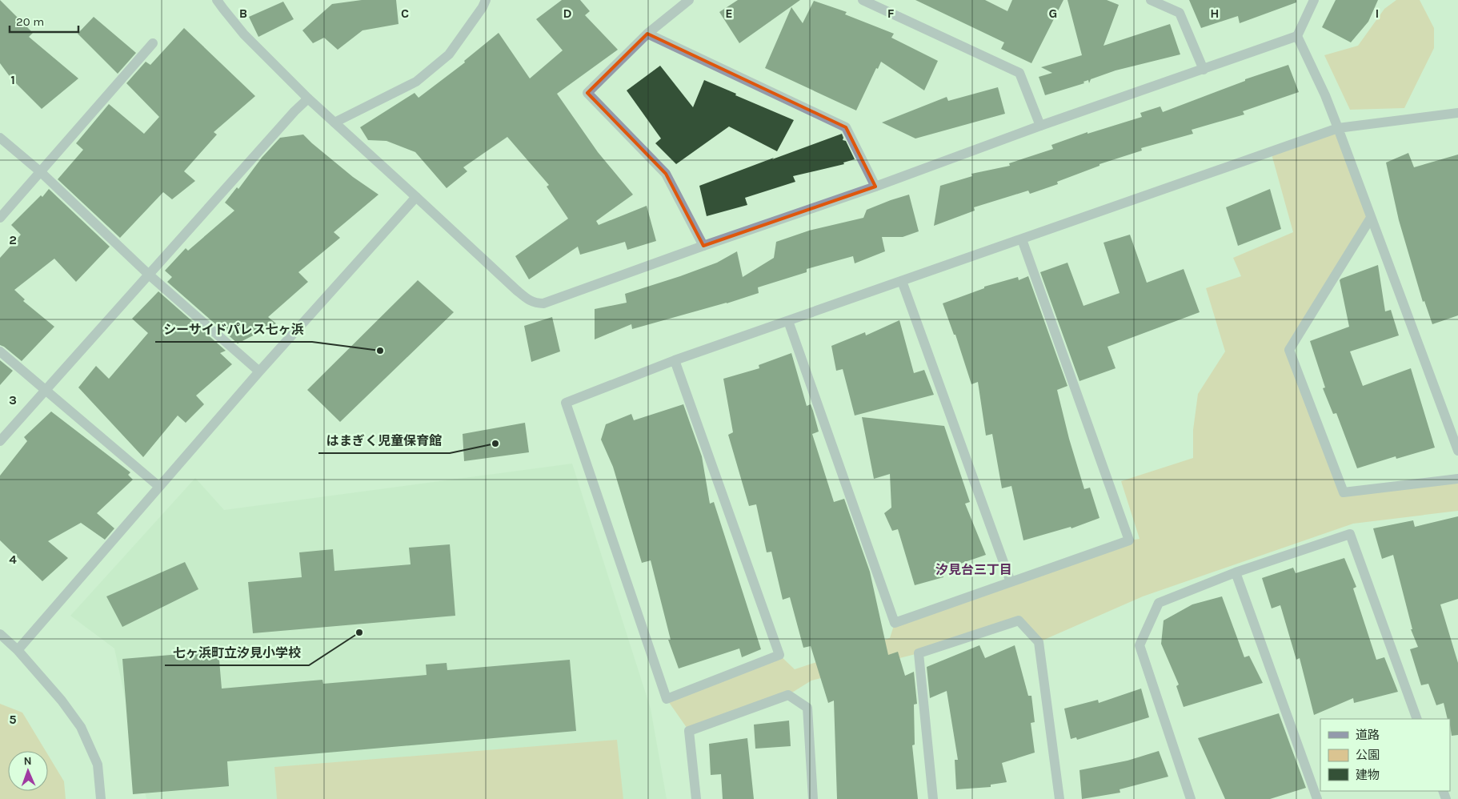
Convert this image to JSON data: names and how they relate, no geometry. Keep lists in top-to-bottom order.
{
  "districts": ["汐見台三丁目"],
  "places": ["シーサイドパレス七ヶ浜", "はまぎく児童保育館", "七ヶ浜町立汐見小学校"],
  "legend": ["道路", "公園", "建物"],
  "scale_bar": "20 m",
  "north": "top",
  "grid": {
    "columns": [
      "B",
      "C",
      "D",
      "E",
      "F",
      "G",
      "H",
      "I"
    ],
    "rows": [
      "1",
      "2",
      "3",
      "4",
      "5"
    ]
  }
}
